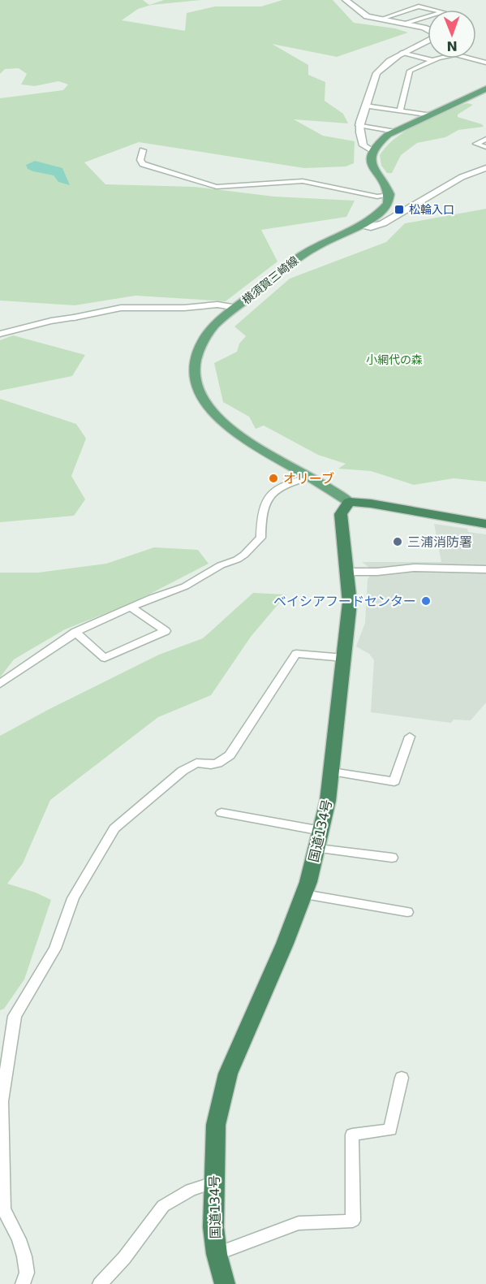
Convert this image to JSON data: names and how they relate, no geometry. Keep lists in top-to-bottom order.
{
  "streets": {
    "highway": ["国道134号"],
    "main road": ["横須賀三崎線"]
  },
  "crossings": [
    ["横須賀三崎線", "国道134号"]
  ],
  "parks": ["小網代の森"],
  "places": {
    "transit": ["松輪入口"],
    "other": ["オリーブ", "三浦消防署", "ベイシアフードセンター"]
  },
  "north": "bottom"
}
